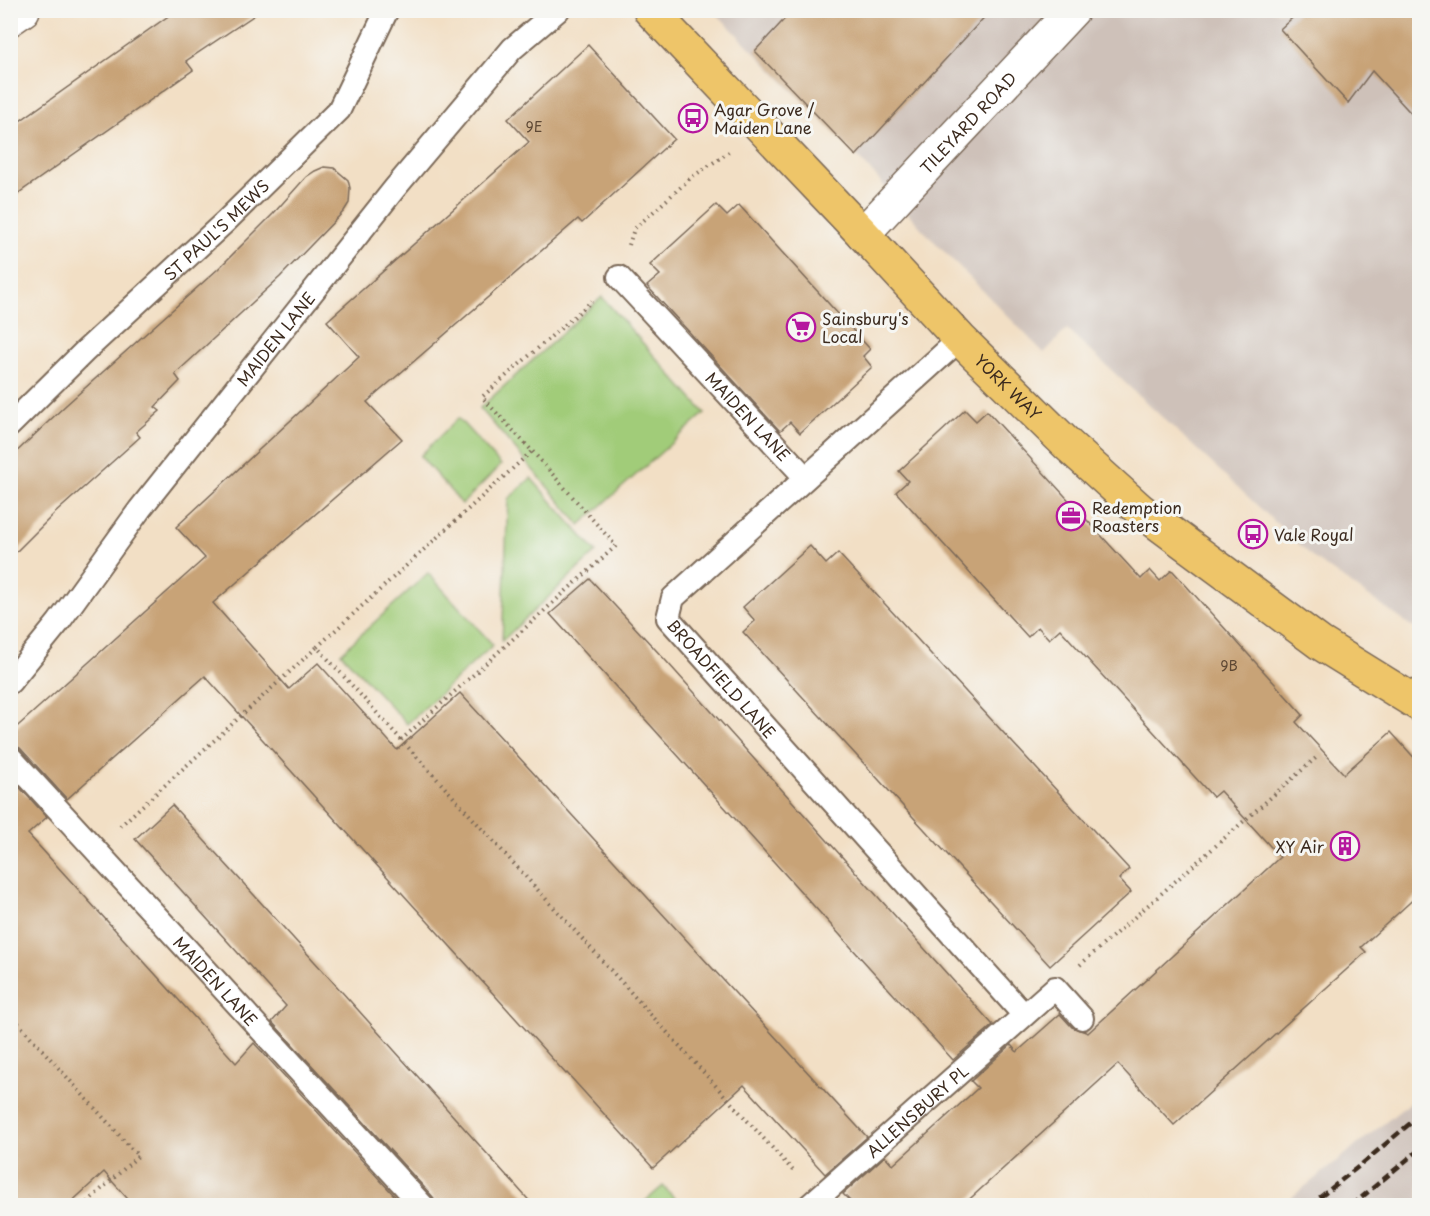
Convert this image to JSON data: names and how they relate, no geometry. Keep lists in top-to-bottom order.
{
  "streets": {
    "main road": ["YORK WAY"],
    "street": ["TILEYARD ROAD"],
    "lane": [
      "ST PAUL'S MEWS",
      "MAIDEN LANE",
      "BROADFIELD LANE",
      "ALLENSBURY PL"
    ]
  },
  "crossings": [
    ["TILEYARD ROAD", "YORK WAY"],
    ["MAIDEN LANE", "BROADFIELD LANE"],
    ["YORK WAY", "BROADFIELD LANE"],
    ["BROADFIELD LANE", "ALLENSBURY PL"]
  ],
  "places": {
    "bus stop": ["Agar Grove / Maiden Lane", "Vale Royal"],
    "supermarket": ["Sainsbury's Local"],
    "office": ["Redemption Roasters"],
    "building": ["XY Air"]
  },
  "house_numbers": ["9E", "9B"]
}
